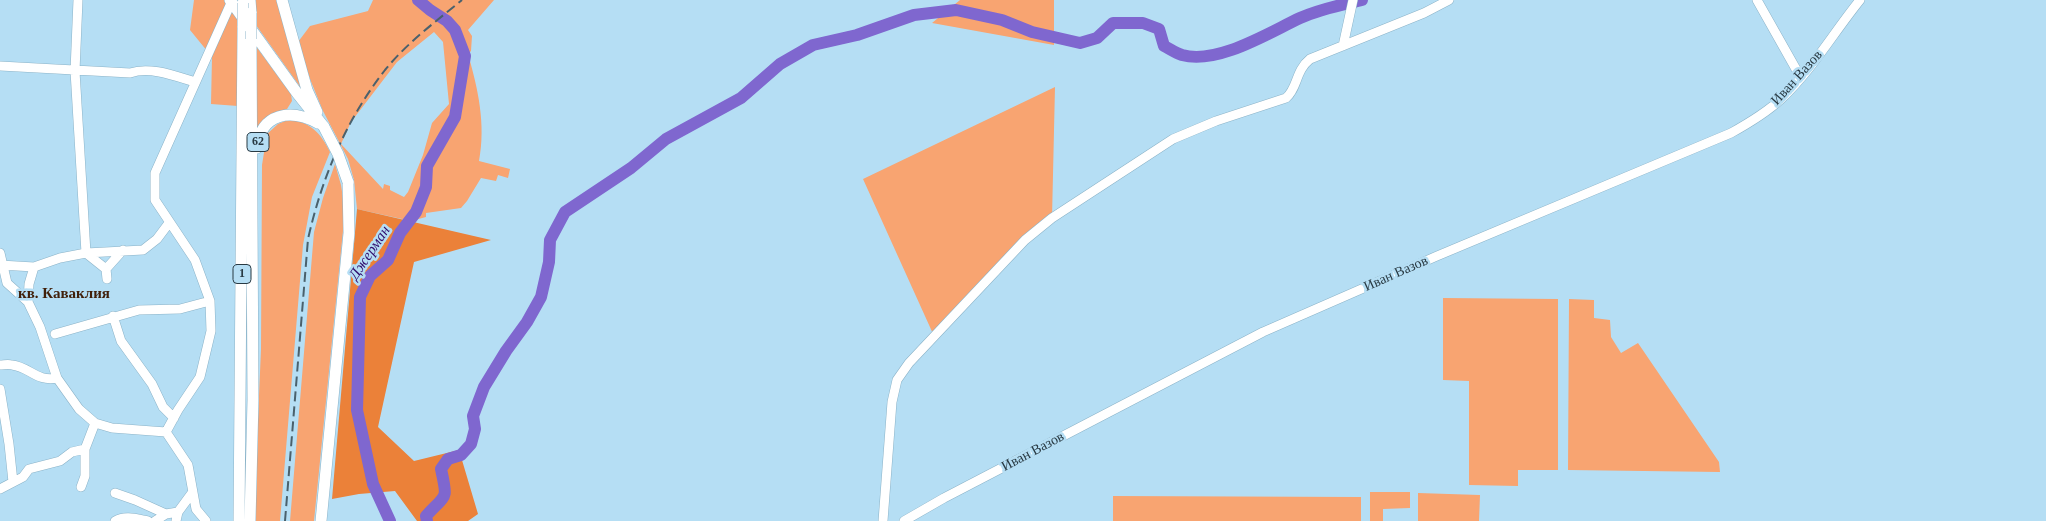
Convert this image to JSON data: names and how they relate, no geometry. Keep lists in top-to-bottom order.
{
  "streets": {
    "main road": ["62", "1"],
    "street": ["Иван Вазов"]
  },
  "crossings": [
    ["62", "1"]
  ],
  "districts": ["кв. Каваклия"],
  "water": ["Джерман"]
}
